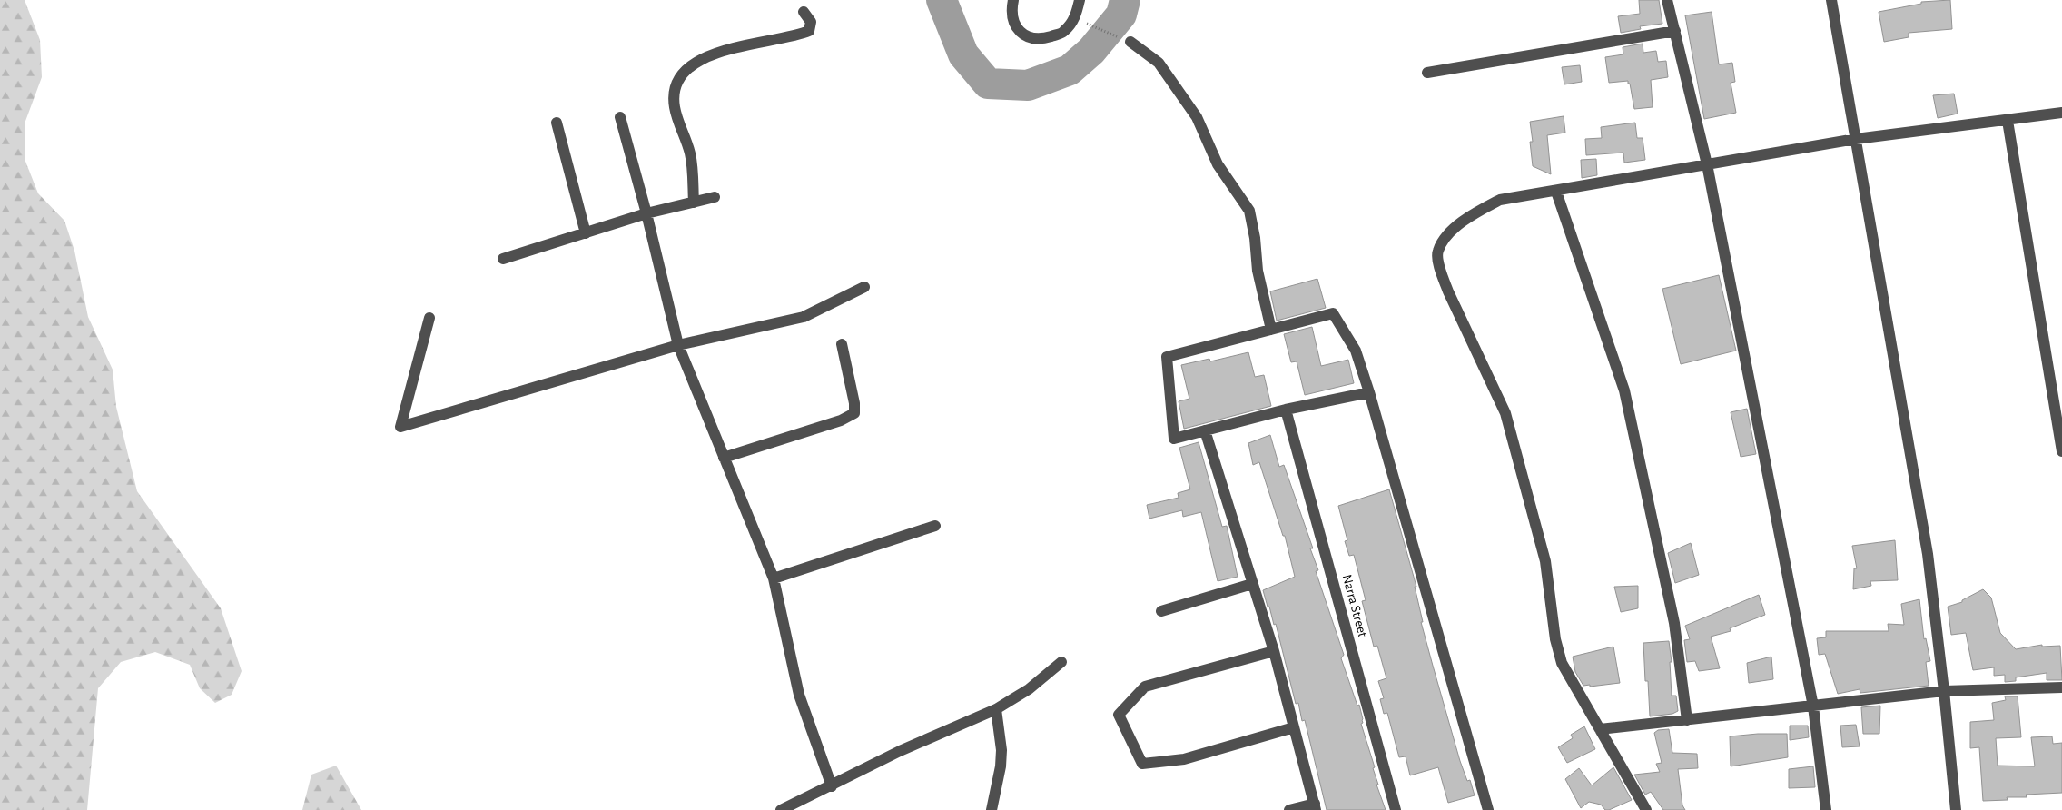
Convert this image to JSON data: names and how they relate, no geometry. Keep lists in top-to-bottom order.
{
  "streets": {
    "street": ["Narra Street"]
  }
}
